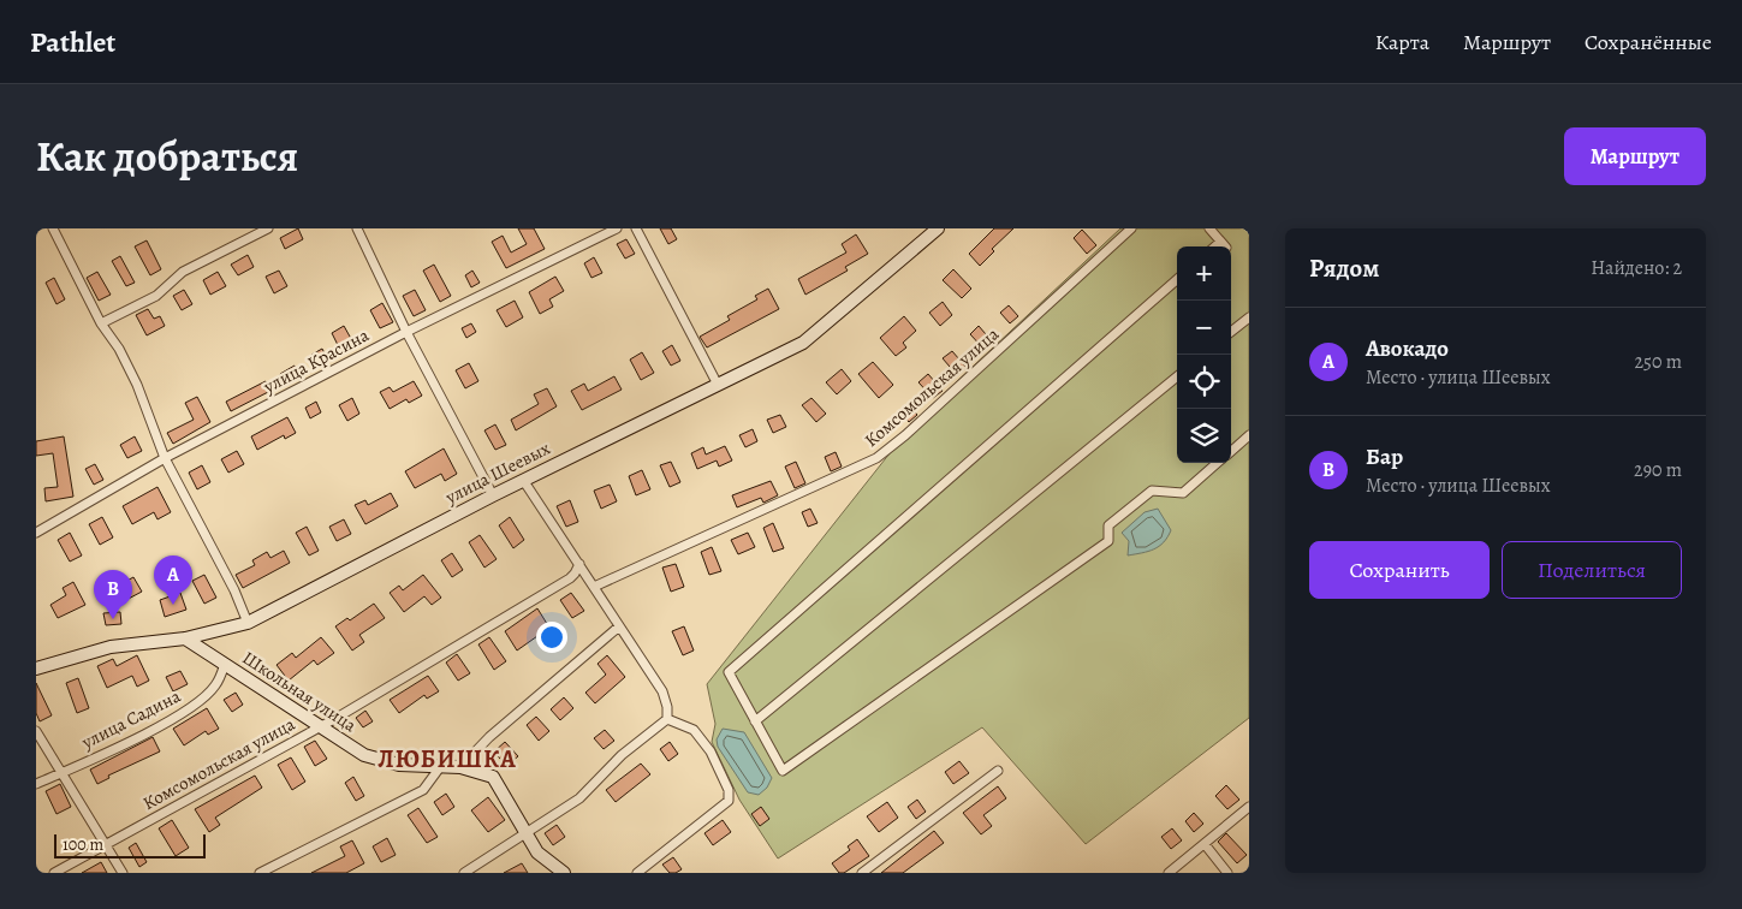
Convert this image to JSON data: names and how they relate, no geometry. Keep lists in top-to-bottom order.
{
  "streets": {
    "main road": ["улица Шеевых", "Школьная улица"],
    "street": ["улица Красина", "Комсомольская улица", "улица Садина"]
  },
  "crossings": [
    ["Комсомольская улица", "Школьная улица"],
    ["улица Шеевых", "Школьная улица"],
    ["Школьная улица", "улица Садина"]
  ],
  "districts": ["ЛЮБИШКА"],
  "scale_bar": "100 m",
  "page": {
    "header": "Pathlet",
    "nav": ["Карта", "Маршрут", "Сохранённые"],
    "title": "Как добраться",
    "buttons": [
      "Маршрут",
      ["Сохранить", "Поделиться"]
    ],
    "heading": ["Рядом", "Найдено: 2"],
    "map_buttons": ["+", "−"],
    "list": [
      {
        "mark": "A",
        "name": "Авокадо",
        "note": "Место · улица Шеевых",
        "value": "250 m"
      },
      {
        "mark": "B",
        "name": "Бар",
        "note": "Место · улица Шеевых",
        "value": "290 m"
      }
    ],
    "pins": ["A", "B"],
    "scale": "100 m"
  }
}
